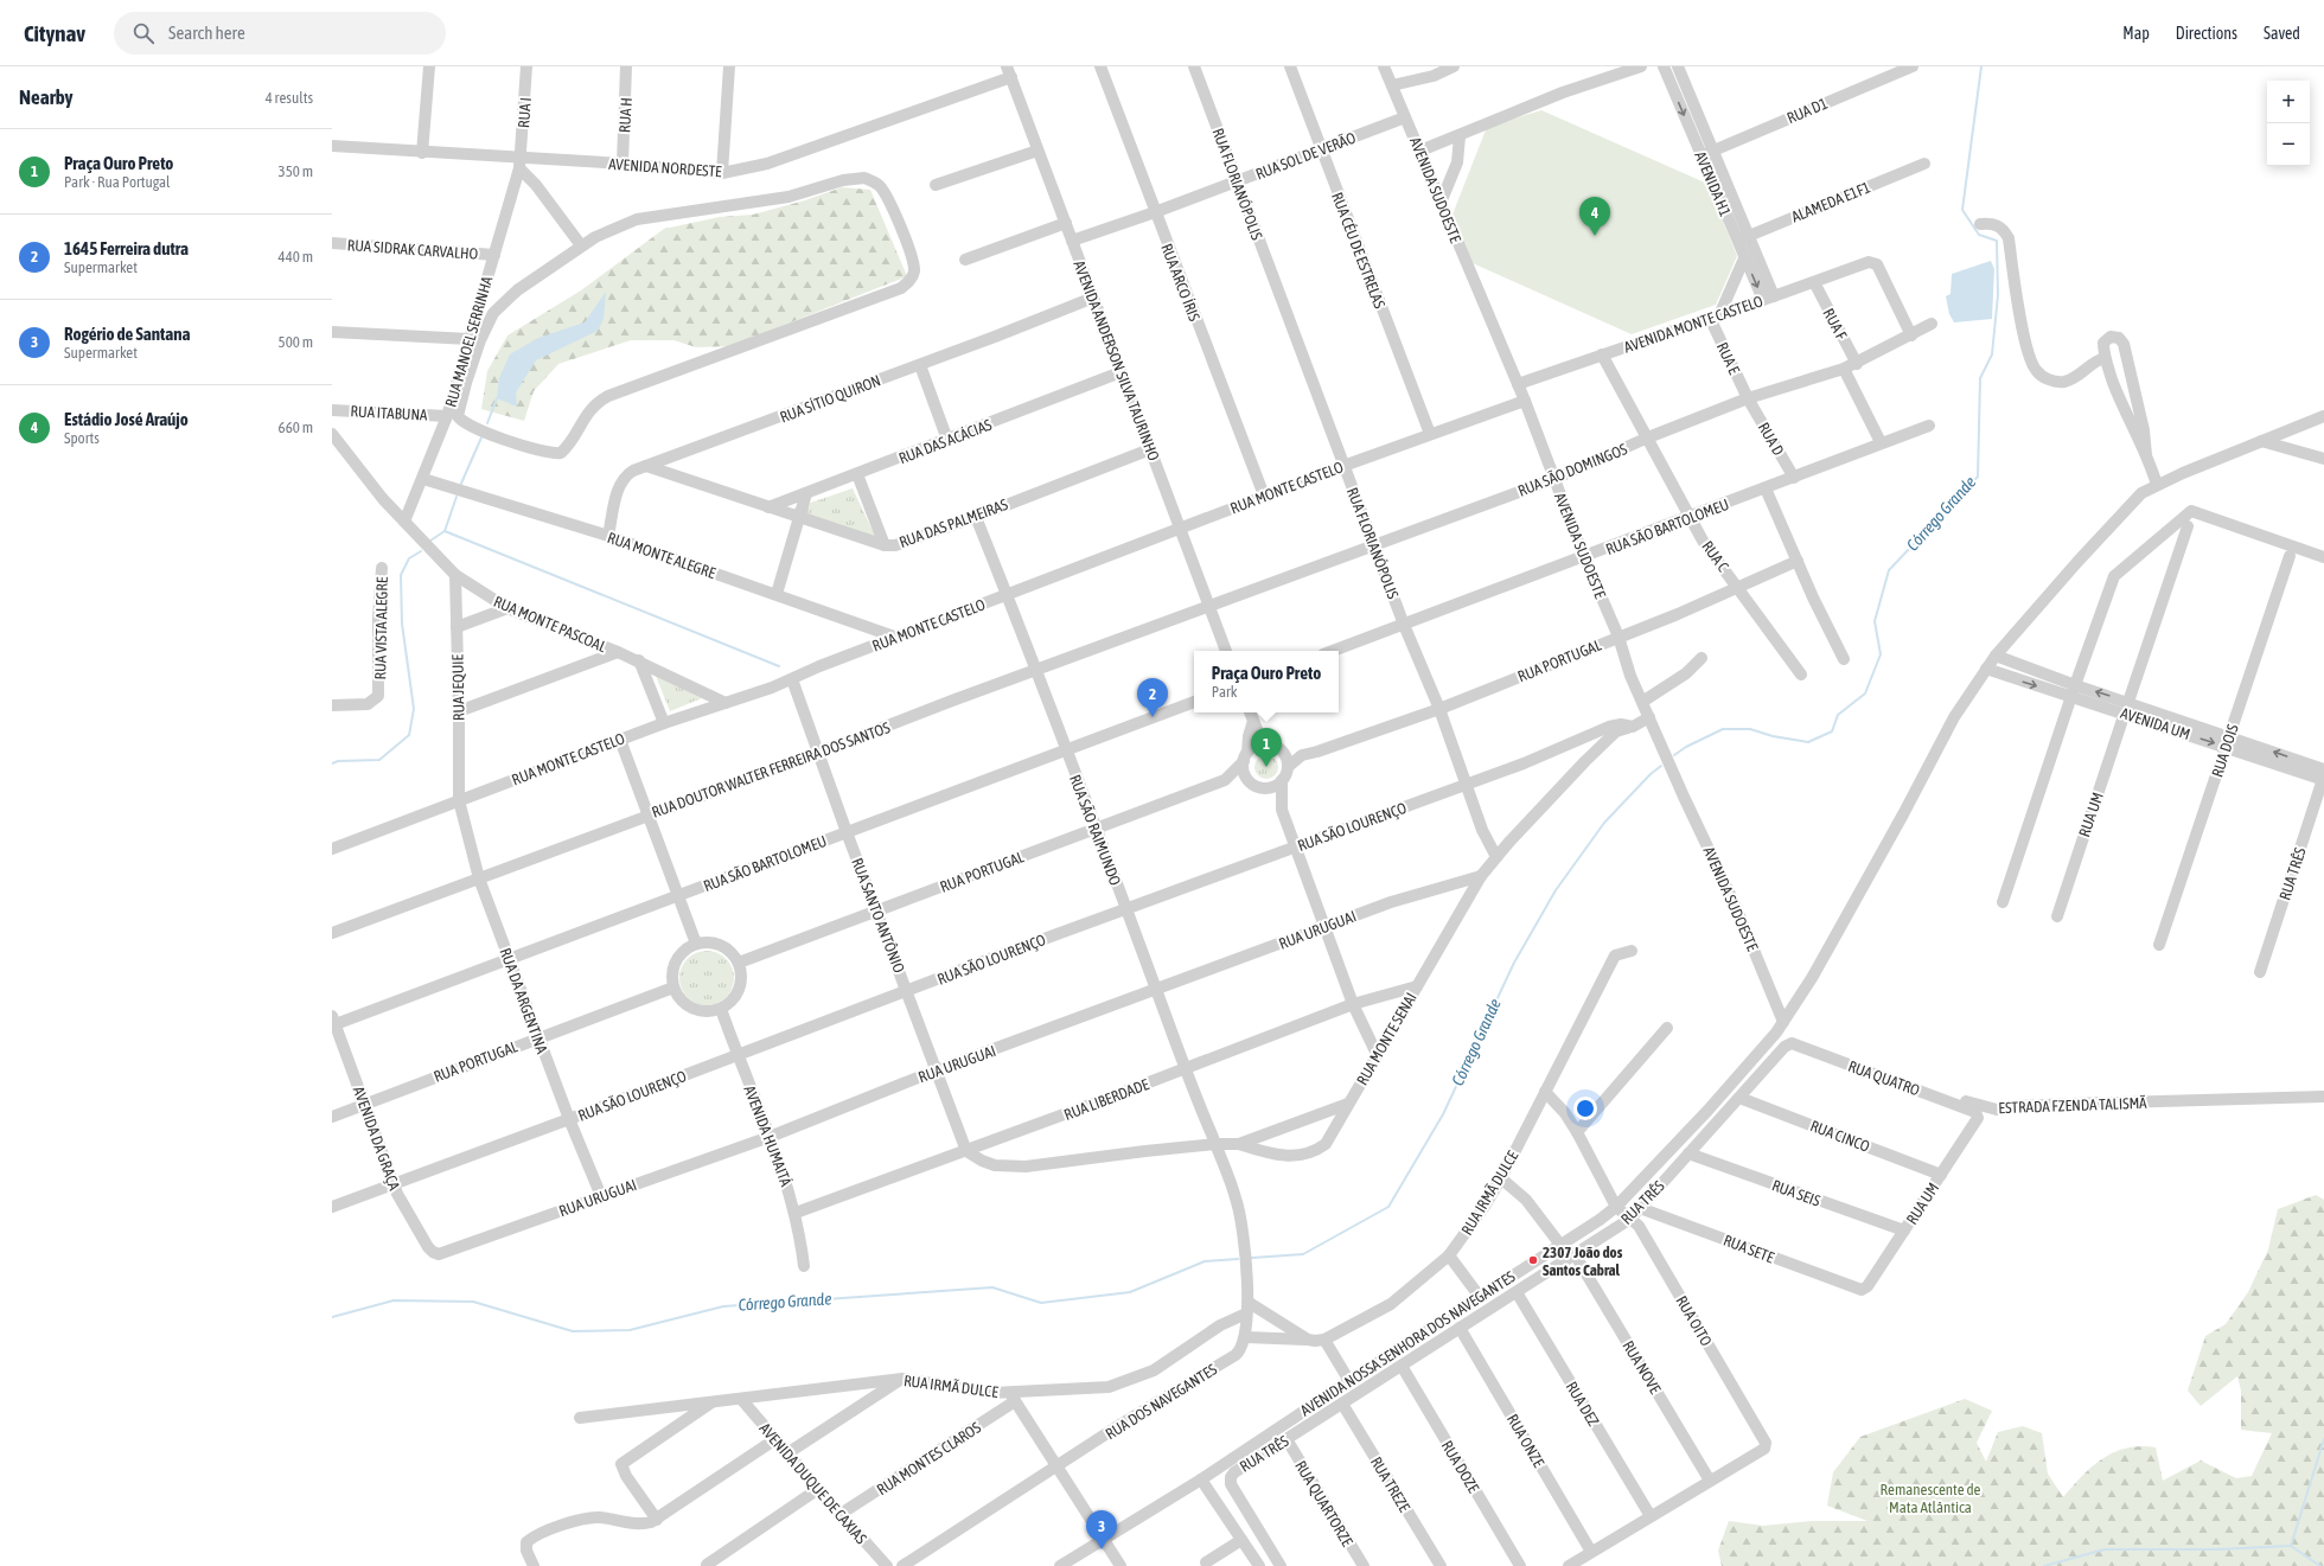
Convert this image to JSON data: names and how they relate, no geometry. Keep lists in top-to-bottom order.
{
  "streets": {
    "street": [
      "RUA D1",
      "RUA I",
      "RUA H",
      "RUA SOL DE VERÃO",
      "AVENIDA NORDESTE",
      "RUA FLORIANÓPOLIS",
      "AVENIDA H1",
      "AVENIDA SUDOESTE",
      "ALAMEDA E1F1",
      "RUA SIDRAK CARVALHO",
      "RUA CÉU DE ESTRELAS",
      "RUA ARCO ÍRIS",
      "AVENIDA MONTE CASTELO",
      "RUA F",
      "RUA MANOEL SERRINHA",
      "RUA E",
      "AVENIDA ANDERSON SILVA TAURINHO",
      "RUA SÍTIO QUIRON",
      "RUA ITABUNA",
      "RUA D",
      "RUA DAS ACÁCIAS",
      "RUA SÃO DOMINGOS",
      "RUA MONTE CASTELO",
      "RUA DAS PALMEIRAS",
      "RUA SÃO BARTOLOMEU",
      "RUA MONTE ALEGRE",
      "RUA C",
      "RUA MONTE PASCOAL",
      "RUA VISTA ALEGRE",
      "RUA PORTUGAL",
      "RUA JEQUIE",
      "AVENIDA UM",
      "RUA DOIS",
      "RUA DOUTOR WALTER FERREIRA DOS SANTOS",
      "RUA UM",
      "RUA SÃO LOURENÇO",
      "RUA SÃO RAIMUNDO",
      "RUA TRÊS",
      "RUA SANTO ANTÔNIO",
      "RUA URUGUAI",
      "RUA DA ARGENTINA",
      "RUA MONTE SENAI",
      "RUA QUATRO",
      "RUA LIBERDADE",
      "ESTRADA FZENDA TALISMÃ",
      "AVENIDA HUMAITÁ",
      "RUA CINCO",
      "AVENIDA DA GRAÇA",
      "RUA IRMÃ DULCE",
      "RUA SEIS",
      "RUA SETE",
      "RUA OITO",
      "AVENIDA NOSSA SENHORA DOS NAVEGANTES",
      "RUA NOVE",
      "RUA DOS NAVEGANTES",
      "RUA DEZ",
      "RUA ONZE",
      "RUA MONTES CLAROS",
      "RUA DOZE",
      "AVENIDA DUQUE DE CAXIAS",
      "RUA TREZE",
      "RUA QUARTORZE"
    ]
  },
  "crossings": [
    ["RUA D1", "AVENIDA H1"],
    ["RUA I", "AVENIDA NORDESTE"],
    ["RUA I", "RUA MANOEL SERRINHA"],
    ["RUA H", "AVENIDA NORDESTE"],
    ["RUA SOL DE VERÃO", "RUA FLORIANÓPOLIS"],
    ["RUA SOL DE VERÃO", "AVENIDA SUDOESTE"],
    ["RUA SOL DE VERÃO", "RUA CÉU DE ESTRELAS"],
    ["RUA SOL DE VERÃO", "RUA ARCO ÍRIS"],
    ["RUA SOL DE VERÃO", "AVENIDA ANDERSON SILVA TAURINHO"],
    ["AVENIDA NORDESTE", "RUA MANOEL SERRINHA"],
    ["AVENIDA NORDESTE", "AVENIDA ANDERSON SILVA TAURINHO"],
    ["RUA FLORIANÓPOLIS", "RUA SÃO DOMINGOS"],
    ["RUA FLORIANÓPOLIS", "RUA MONTE CASTELO"],
    ["RUA FLORIANÓPOLIS", "RUA SÃO BARTOLOMEU"],
    ["RUA FLORIANÓPOLIS", "RUA PORTUGAL"],
    ["RUA FLORIANÓPOLIS", "RUA SÃO LOURENÇO"],
    ["RUA FLORIANÓPOLIS", "RUA MONTE SENAI"],
    ["AVENIDA H1", "ALAMEDA E1F1"],
    ["AVENIDA H1", "AVENIDA MONTE CASTELO"],
    ["AVENIDA SUDOESTE", "AVENIDA MONTE CASTELO"],
    ["AVENIDA SUDOESTE", "RUA SÃO DOMINGOS"],
    ["AVENIDA SUDOESTE", "RUA MONTE CASTELO"],
    ["AVENIDA SUDOESTE", "RUA SÃO BARTOLOMEU"],
    ["AVENIDA SUDOESTE", "RUA PORTUGAL"],
    ["AVENIDA SUDOESTE", "RUA SÃO LOURENÇO"],
    ["AVENIDA SUDOESTE", "AVENIDA NOSSA SENHORA DOS NAVEGANTES"],
    ["RUA SIDRAK CARVALHO", "RUA MANOEL SERRINHA"],
    ["RUA CÉU DE ESTRELAS", "RUA MONTE CASTELO"],
    ["RUA ARCO ÍRIS", "RUA MONTE CASTELO"],
    ["AVENIDA MONTE CASTELO", "RUA F"],
    ["AVENIDA MONTE CASTELO", "RUA E"],
    ["AVENIDA MONTE CASTELO", "RUA SÃO DOMINGOS"],
    ["AVENIDA MONTE CASTELO", "RUA C"],
    ["RUA F", "RUA SÃO DOMINGOS"],
    ["RUA MANOEL SERRINHA", "RUA ITABUNA"],
    ["RUA MANOEL SERRINHA", "RUA MONTE ALEGRE"],
    ["RUA MANOEL SERRINHA", "RUA MONTE PASCOAL"],
    ["RUA E", "RUA D"],
    ["RUA E", "RUA SÃO DOMINGOS"],
    ["AVENIDA ANDERSON SILVA TAURINHO", "RUA SÍTIO QUIRON"],
    ["AVENIDA ANDERSON SILVA TAURINHO", "RUA DAS ACÁCIAS"],
    ["AVENIDA ANDERSON SILVA TAURINHO", "RUA SÃO DOMINGOS"],
    ["AVENIDA ANDERSON SILVA TAURINHO", "RUA MONTE CASTELO"],
    ["AVENIDA ANDERSON SILVA TAURINHO", "RUA DAS PALMEIRAS"],
    ["AVENIDA ANDERSON SILVA TAURINHO", "RUA DOUTOR WALTER FERREIRA DOS SANTOS"],
    ["RUA SÍTIO QUIRON", "RUA DAS PALMEIRAS"],
    ["RUA SÍTIO QUIRON", "RUA MONTE ALEGRE"],
    ["RUA D", "RUA SÃO DOMINGOS"],
    ["RUA D", "RUA SÃO BARTOLOMEU"],
    ["RUA DAS ACÁCIAS", "RUA DAS PALMEIRAS"],
    ["RUA SÃO DOMINGOS", "RUA C"],
    ["RUA SÃO DOMINGOS", "RUA DOUTOR WALTER FERREIRA DOS SANTOS"],
    ["RUA MONTE CASTELO", "RUA MONTE ALEGRE"],
    ["RUA MONTE CASTELO", "RUA MONTE PASCOAL"],
    ["RUA MONTE CASTELO", "RUA JEQUIE"],
    ["RUA MONTE CASTELO", "RUA SÃO RAIMUNDO"],
    ["RUA MONTE CASTELO", "RUA SANTO ANTÔNIO"],
    ["RUA MONTE CASTELO", "RUA DA ARGENTINA"],
    ["RUA DAS PALMEIRAS", "RUA SÃO RAIMUNDO"],
    ["RUA SÃO BARTOLOMEU", "RUA C"],
    ["RUA SÃO BARTOLOMEU", "RUA SÃO RAIMUNDO"],
    ["RUA SÃO BARTOLOMEU", "RUA SANTO ANTÔNIO"],
    ["RUA SÃO BARTOLOMEU", "RUA DA ARGENTINA"],
    ["RUA SÃO BARTOLOMEU", "AVENIDA DA GRAÇA"],
    ["RUA C", "RUA PORTUGAL"],
    ["RUA MONTE PASCOAL", "RUA JEQUIE"],
    ["RUA PORTUGAL", "RUA SÃO RAIMUNDO"],
    ["RUA PORTUGAL", "RUA SANTO ANTÔNIO"],
    ["RUA PORTUGAL", "RUA DA ARGENTINA"],
    ["RUA PORTUGAL", "AVENIDA HUMAITÁ"],
    ["RUA PORTUGAL", "AVENIDA DA GRAÇA"],
    ["RUA JEQUIE", "RUA DA ARGENTINA"],
    ["AVENIDA UM", "RUA DOIS"],
    ["AVENIDA UM", "RUA UM"],
    ["AVENIDA UM", "RUA TRÊS"],
    ["AVENIDA UM", "AVENIDA NOSSA SENHORA DOS NAVEGANTES"],
    ["RUA DOUTOR WALTER FERREIRA DOS SANTOS", "RUA SÃO RAIMUNDO"],
    ["RUA DOUTOR WALTER FERREIRA DOS SANTOS", "RUA SANTO ANTÔNIO"],
    ["RUA DOUTOR WALTER FERREIRA DOS SANTOS", "RUA DA ARGENTINA"],
    ["RUA UM", "RUA QUATRO"],
    ["RUA UM", "RUA CINCO"],
    ["RUA UM", "RUA SEIS"],
    ["RUA UM", "RUA SETE"],
    ["RUA SÃO LOURENÇO", "RUA SÃO RAIMUNDO"],
    ["RUA SÃO LOURENÇO", "RUA SANTO ANTÔNIO"],
    ["RUA SÃO LOURENÇO", "RUA DA ARGENTINA"],
    ["RUA SÃO LOURENÇO", "AVENIDA HUMAITÁ"],
    ["RUA SÃO LOURENÇO", "AVENIDA DA GRAÇA"],
    ["RUA SÃO RAIMUNDO", "RUA URUGUAI"],
    ["RUA SÃO RAIMUNDO", "RUA LIBERDADE"],
    ["RUA TRÊS", "RUA QUATRO"],
    ["RUA TRÊS", "RUA CINCO"],
    ["RUA TRÊS", "RUA SEIS"],
    ["RUA TRÊS", "RUA SETE"],
    ["RUA TRÊS", "RUA OITO"],
    ["RUA TRÊS", "RUA NOVE"],
    ["RUA TRÊS", "RUA DEZ"],
    ["RUA TRÊS", "RUA ONZE"],
    ["RUA TRÊS", "RUA DOZE"],
    ["RUA TRÊS", "RUA TREZE"],
    ["RUA TRÊS", "RUA QUARTORZE"],
    ["RUA SANTO ANTÔNIO", "RUA URUGUAI"],
    ["RUA SANTO ANTÔNIO", "RUA LIBERDADE"],
    ["RUA URUGUAI", "RUA DA ARGENTINA"],
    ["RUA URUGUAI", "RUA MONTE SENAI"],
    ["RUA URUGUAI", "AVENIDA HUMAITÁ"],
    ["RUA URUGUAI", "AVENIDA DA GRAÇA"],
    ["RUA MONTE SENAI", "RUA LIBERDADE"],
    ["RUA LIBERDADE", "AVENIDA HUMAITÁ"],
    ["ESTRADA FZENDA TALISMÃ", "AVENIDA NOSSA SENHORA DOS NAVEGANTES"],
    ["RUA IRMÃ DULCE", "RUA DOS NAVEGANTES"],
    ["RUA IRMÃ DULCE", "RUA MONTES CLAROS"],
    ["RUA IRMÃ DULCE", "AVENIDA DUQUE DE CAXIAS"],
    ["RUA OITO", "AVENIDA NOSSA SENHORA DOS NAVEGANTES"],
    ["RUA OITO", "RUA NOVE"],
    ["RUA MONTES CLAROS", "AVENIDA DUQUE DE CAXIAS"]
  ],
  "water": ["Córrego Grande"],
  "parks": ["Remanescente de Mata Atlântica"],
  "places": ["2307 João dos Santos Cabral"],
  "page": {
    "header": "Citynav",
    "search": "Search here",
    "nav": ["Map", "Directions", "Saved"],
    "heading": ["Nearby", "4 results"],
    "map_buttons": ["+", "−"],
    "list": [
      {
        "mark": "1",
        "name": "Praça Ouro Preto",
        "note": "Park · Rua Portugal",
        "value": "350 m"
      },
      {
        "mark": "2",
        "name": "1645 Ferreira dutra",
        "note": "Supermarket",
        "value": "440 m"
      },
      {
        "mark": "3",
        "name": "Rogério de Santana",
        "note": "Supermarket",
        "value": "500 m"
      },
      {
        "mark": "4",
        "name": "Estádio José Araújo",
        "note": "Sports",
        "value": "660 m"
      }
    ],
    "pins": [
      "4",
      "2",
      "1",
      "3"
    ],
    "popup": ["Praça Ouro Preto", "Park"]
  }
}
